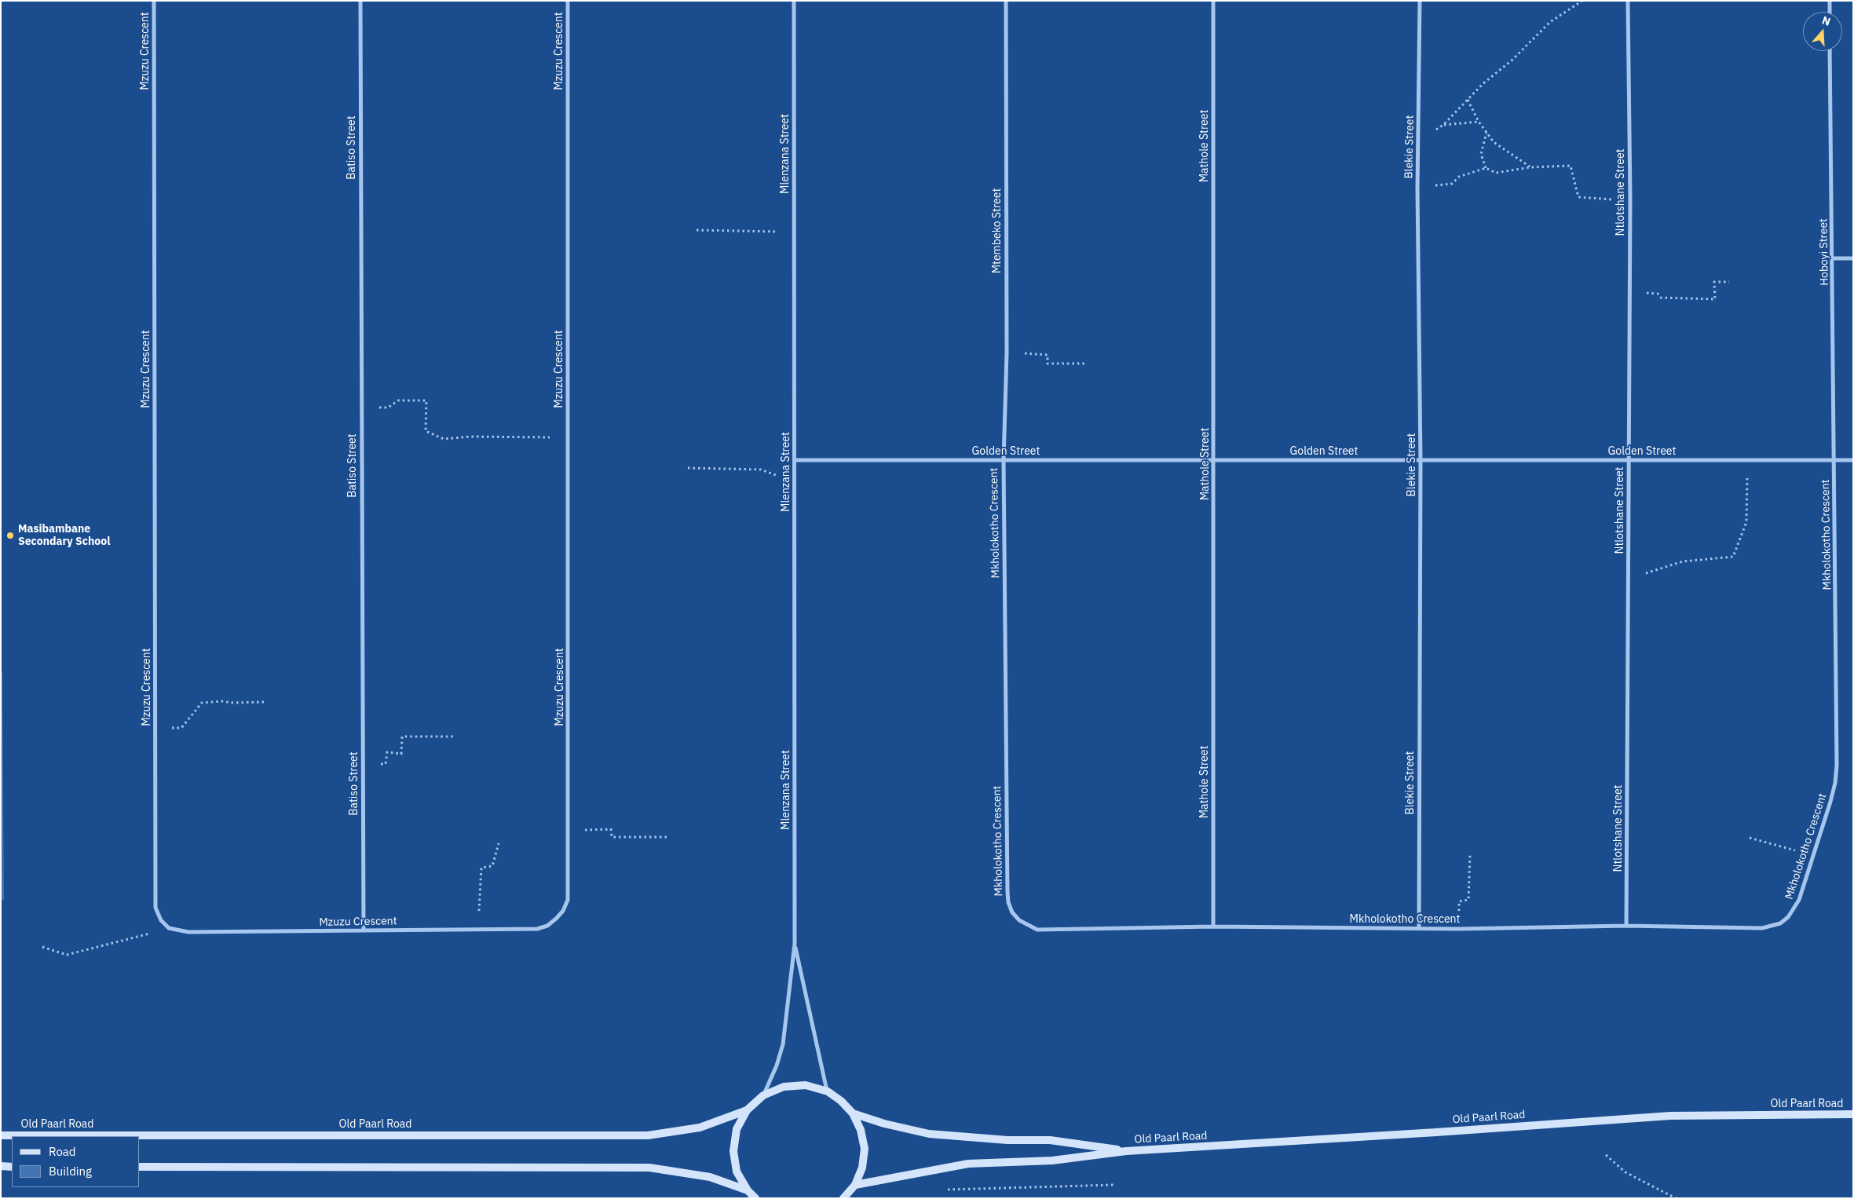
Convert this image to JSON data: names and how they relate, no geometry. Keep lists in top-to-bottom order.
{
  "streets": {
    "main road": ["Old Paarl Road"],
    "street": [
      "Mzuzu Crescent",
      "Mathole Street",
      "Blekie Street",
      "Batiso Street",
      "Mlenzana Street",
      "Ntlotshane Street",
      "Mtembeko Street",
      "Hoboyi Street",
      "Golden Street",
      "Mkholokotho Crescent"
    ]
  },
  "crossings": [
    ["Mzuzu Crescent", "Batiso Street"],
    ["Mathole Street", "Golden Street"],
    ["Mathole Street", "Mkholokotho Crescent"],
    ["Blekie Street", "Golden Street"],
    ["Blekie Street", "Mkholokotho Crescent"],
    ["Mlenzana Street", "Golden Street"],
    ["Mlenzana Street", "Old Paarl Road"],
    ["Ntlotshane Street", "Golden Street"],
    ["Ntlotshane Street", "Mkholokotho Crescent"],
    ["Mtembeko Street", "Golden Street"],
    ["Mtembeko Street", "Mkholokotho Crescent"],
    ["Hoboyi Street", "Golden Street"],
    ["Hoboyi Street", "Mkholokotho Crescent"],
    ["Golden Street", "Mkholokotho Crescent"]
  ],
  "places": ["Masibambane Secondary School"],
  "legend": ["Road", "Building"],
  "north": "top"
}
